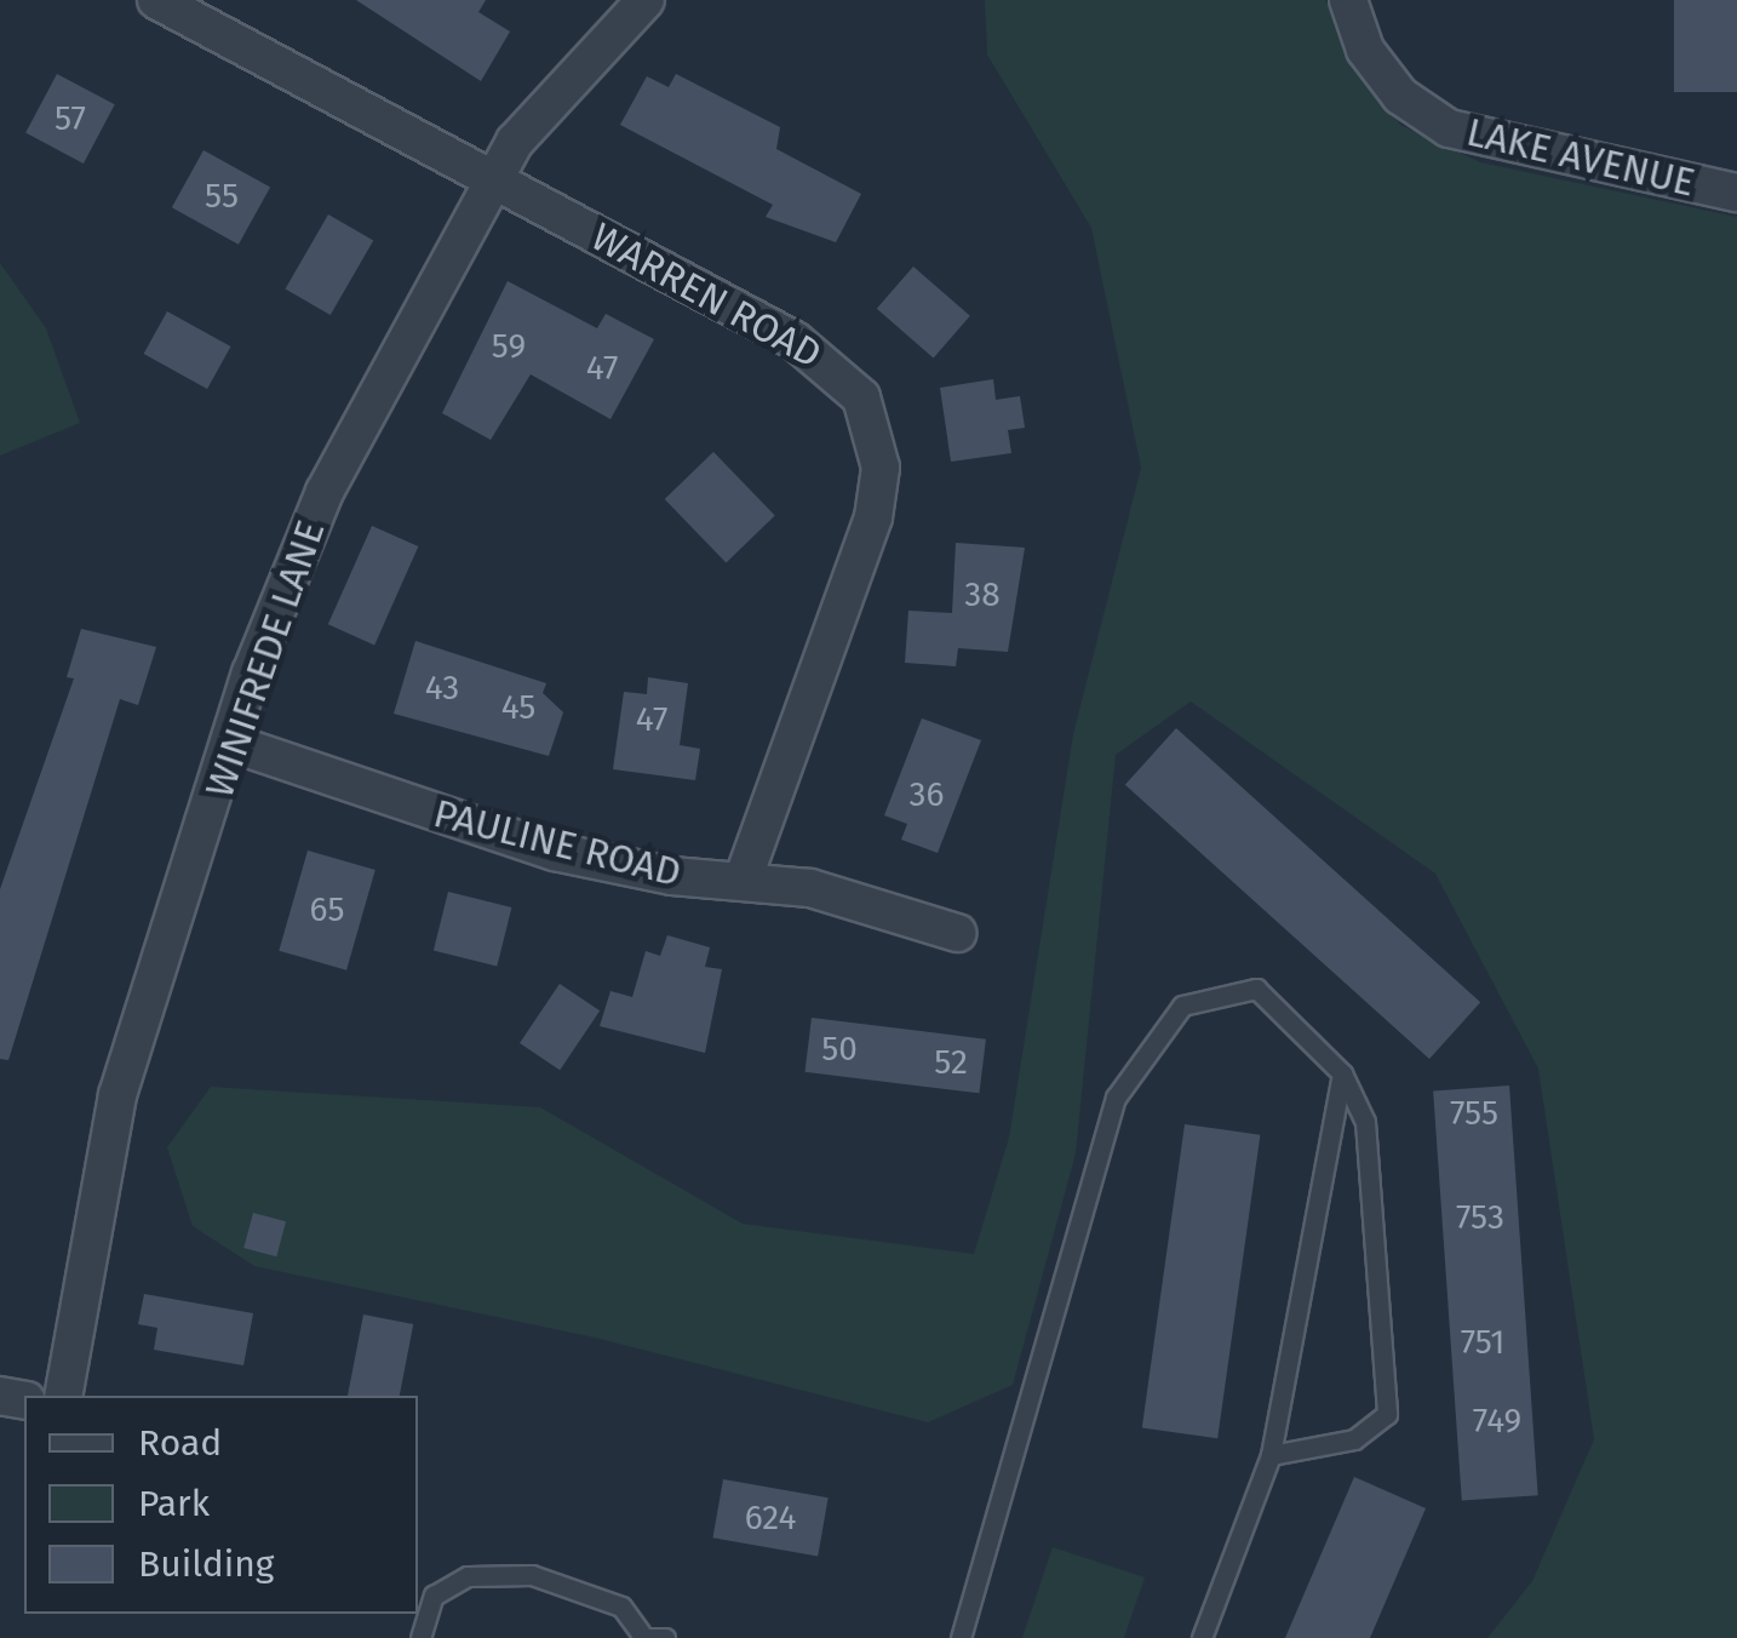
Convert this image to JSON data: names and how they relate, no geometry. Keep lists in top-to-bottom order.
{
  "streets": {
    "street": [
      "LAKE AVENUE",
      "WARREN ROAD",
      "WINIFREDE LANE",
      "PAULINE ROAD"
    ]
  },
  "crossings": [
    ["WARREN ROAD", "WINIFREDE LANE"],
    ["WARREN ROAD", "PAULINE ROAD"],
    ["WINIFREDE LANE", "PAULINE ROAD"]
  ],
  "house_numbers": [
    "57",
    "55",
    "59",
    "47",
    "38",
    "43",
    "45",
    "47",
    "36",
    "65",
    "50",
    "52",
    "755",
    "753",
    "751",
    "749",
    "624"
  ],
  "legend": ["Road", "Park", "Building"]
}
